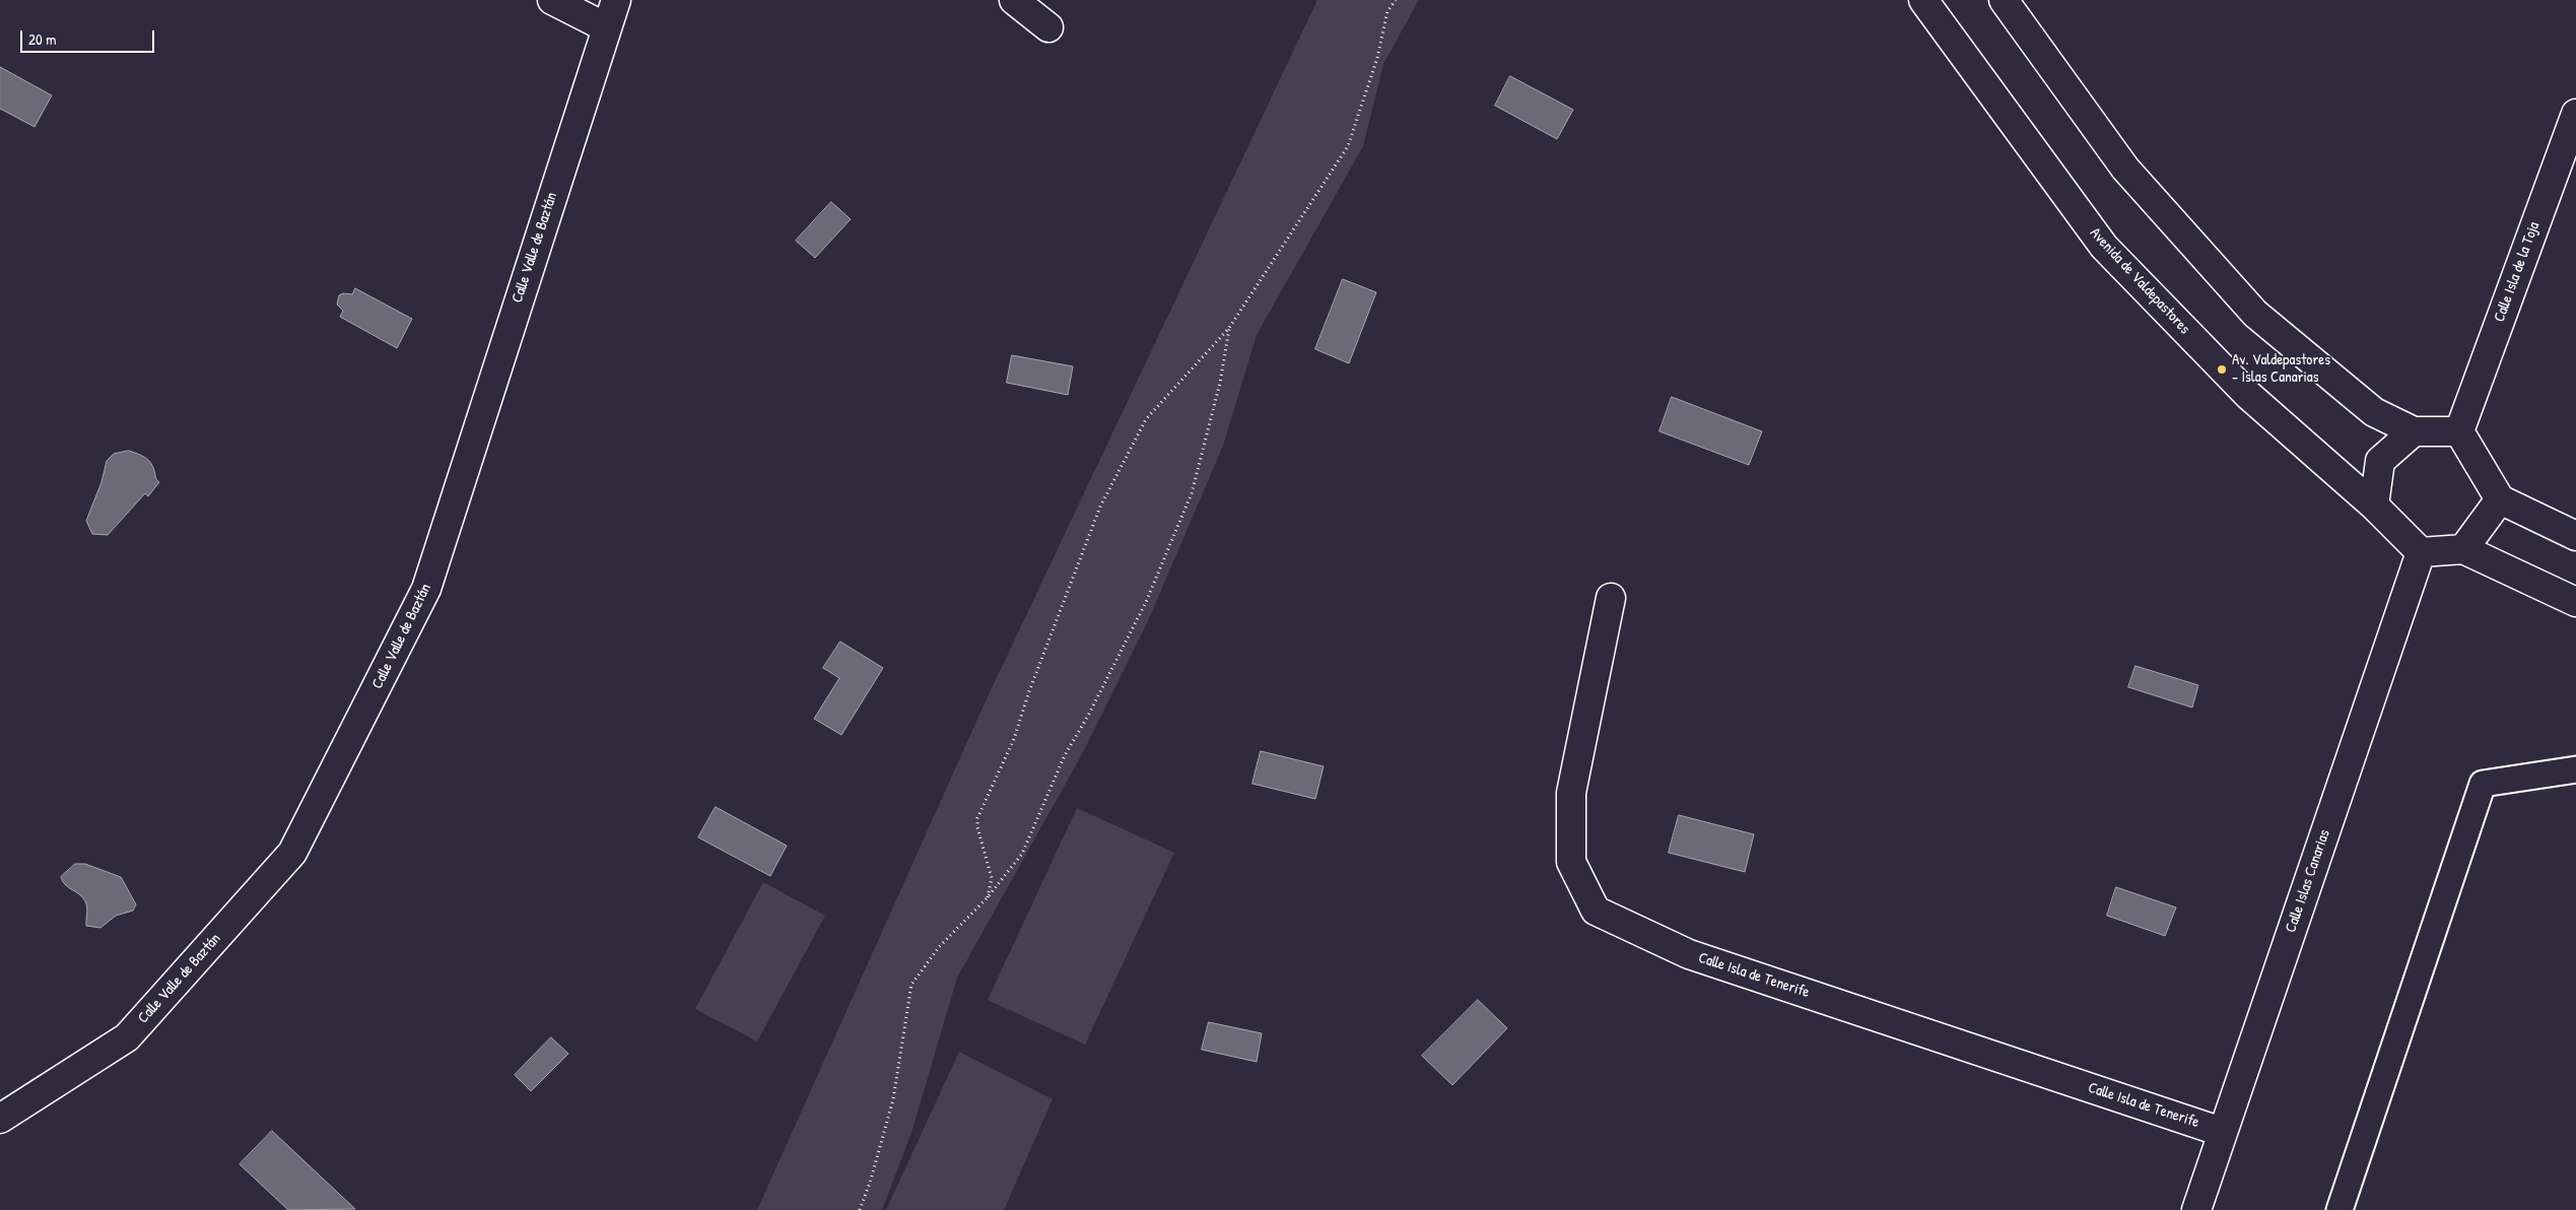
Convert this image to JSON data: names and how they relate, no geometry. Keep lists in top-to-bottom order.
{
  "streets": {
    "street": [
      "Calle Valle de Baztán",
      "Calle Isla de la Toja",
      "Avenida de Valdepastores",
      "Calle Islas Canarias",
      "Calle Isla de Tenerife"
    ]
  },
  "crossings": [
    ["Calle Isla de la Toja", "Avenida de Valdepastores"],
    ["Calle Isla de la Toja", "Calle Islas Canarias"],
    ["Avenida de Valdepastores", "Calle Islas Canarias"],
    ["Calle Islas Canarias", "Calle Isla de Tenerife"]
  ],
  "places": ["Av. Valdepastores - Islas Canarias"],
  "scale_bar": "20 m"
}
